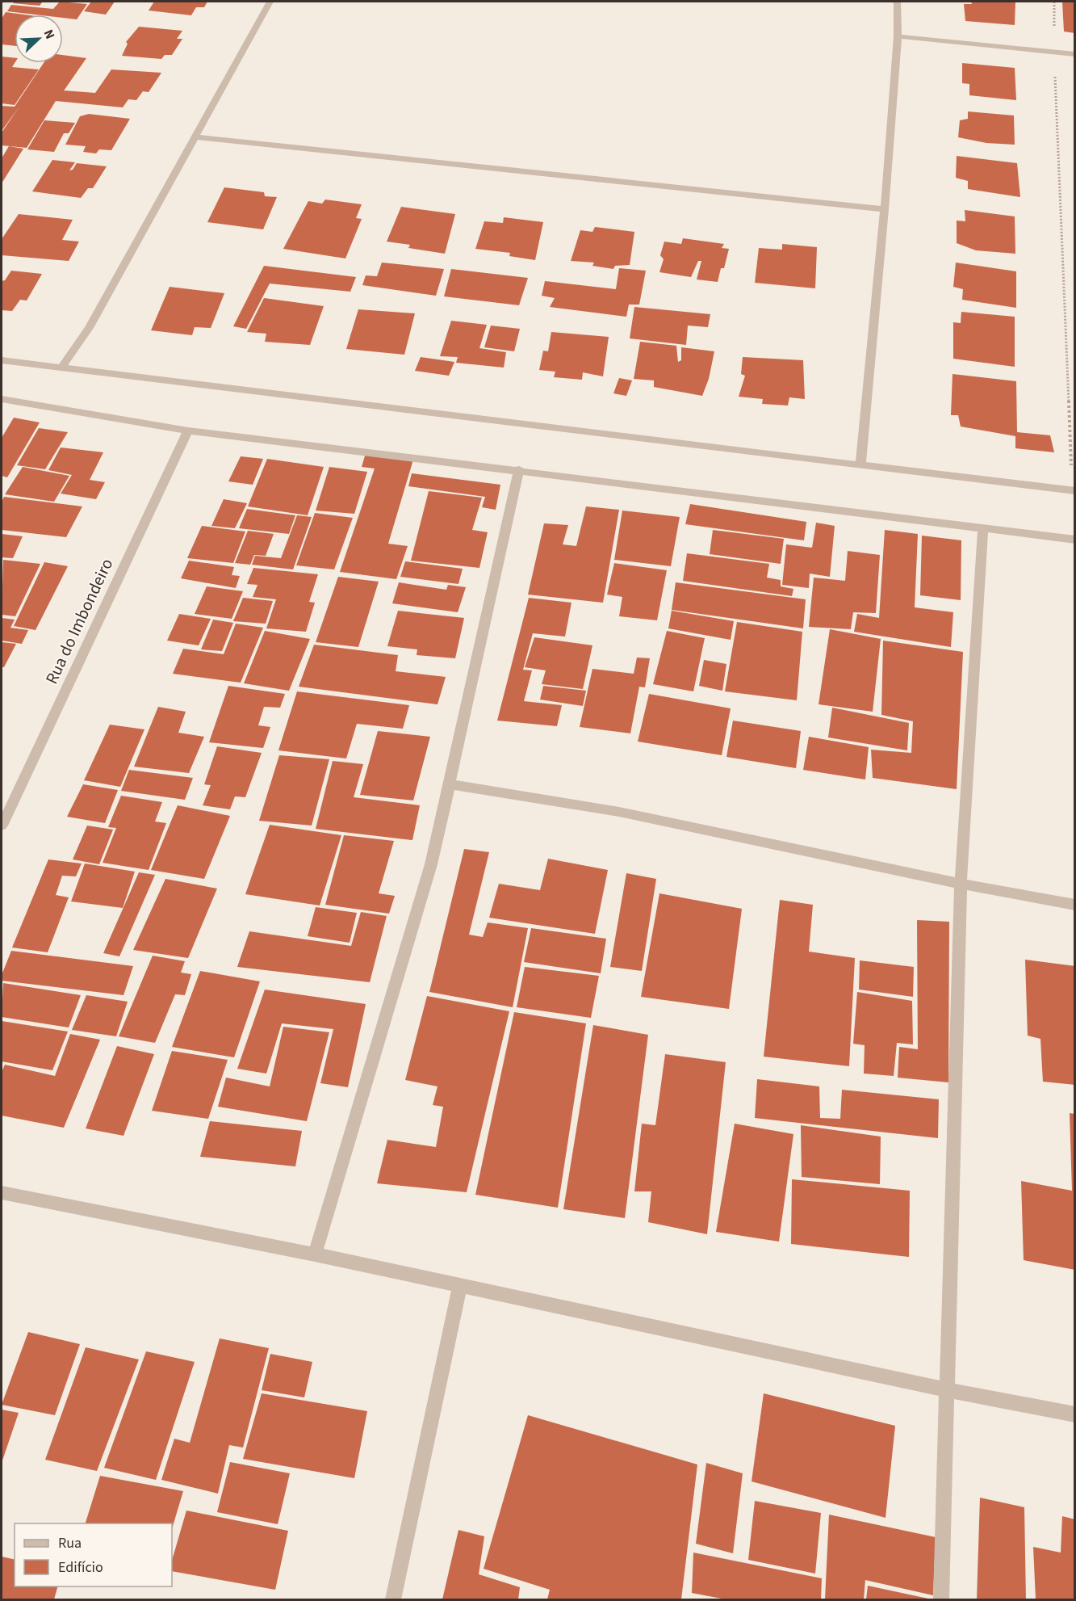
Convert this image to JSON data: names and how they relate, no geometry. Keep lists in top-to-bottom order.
{
  "streets": {
    "street": ["Rua do Imbondeiro"]
  },
  "legend": ["Rua", "Edifício"],
  "north": "top right"
}
